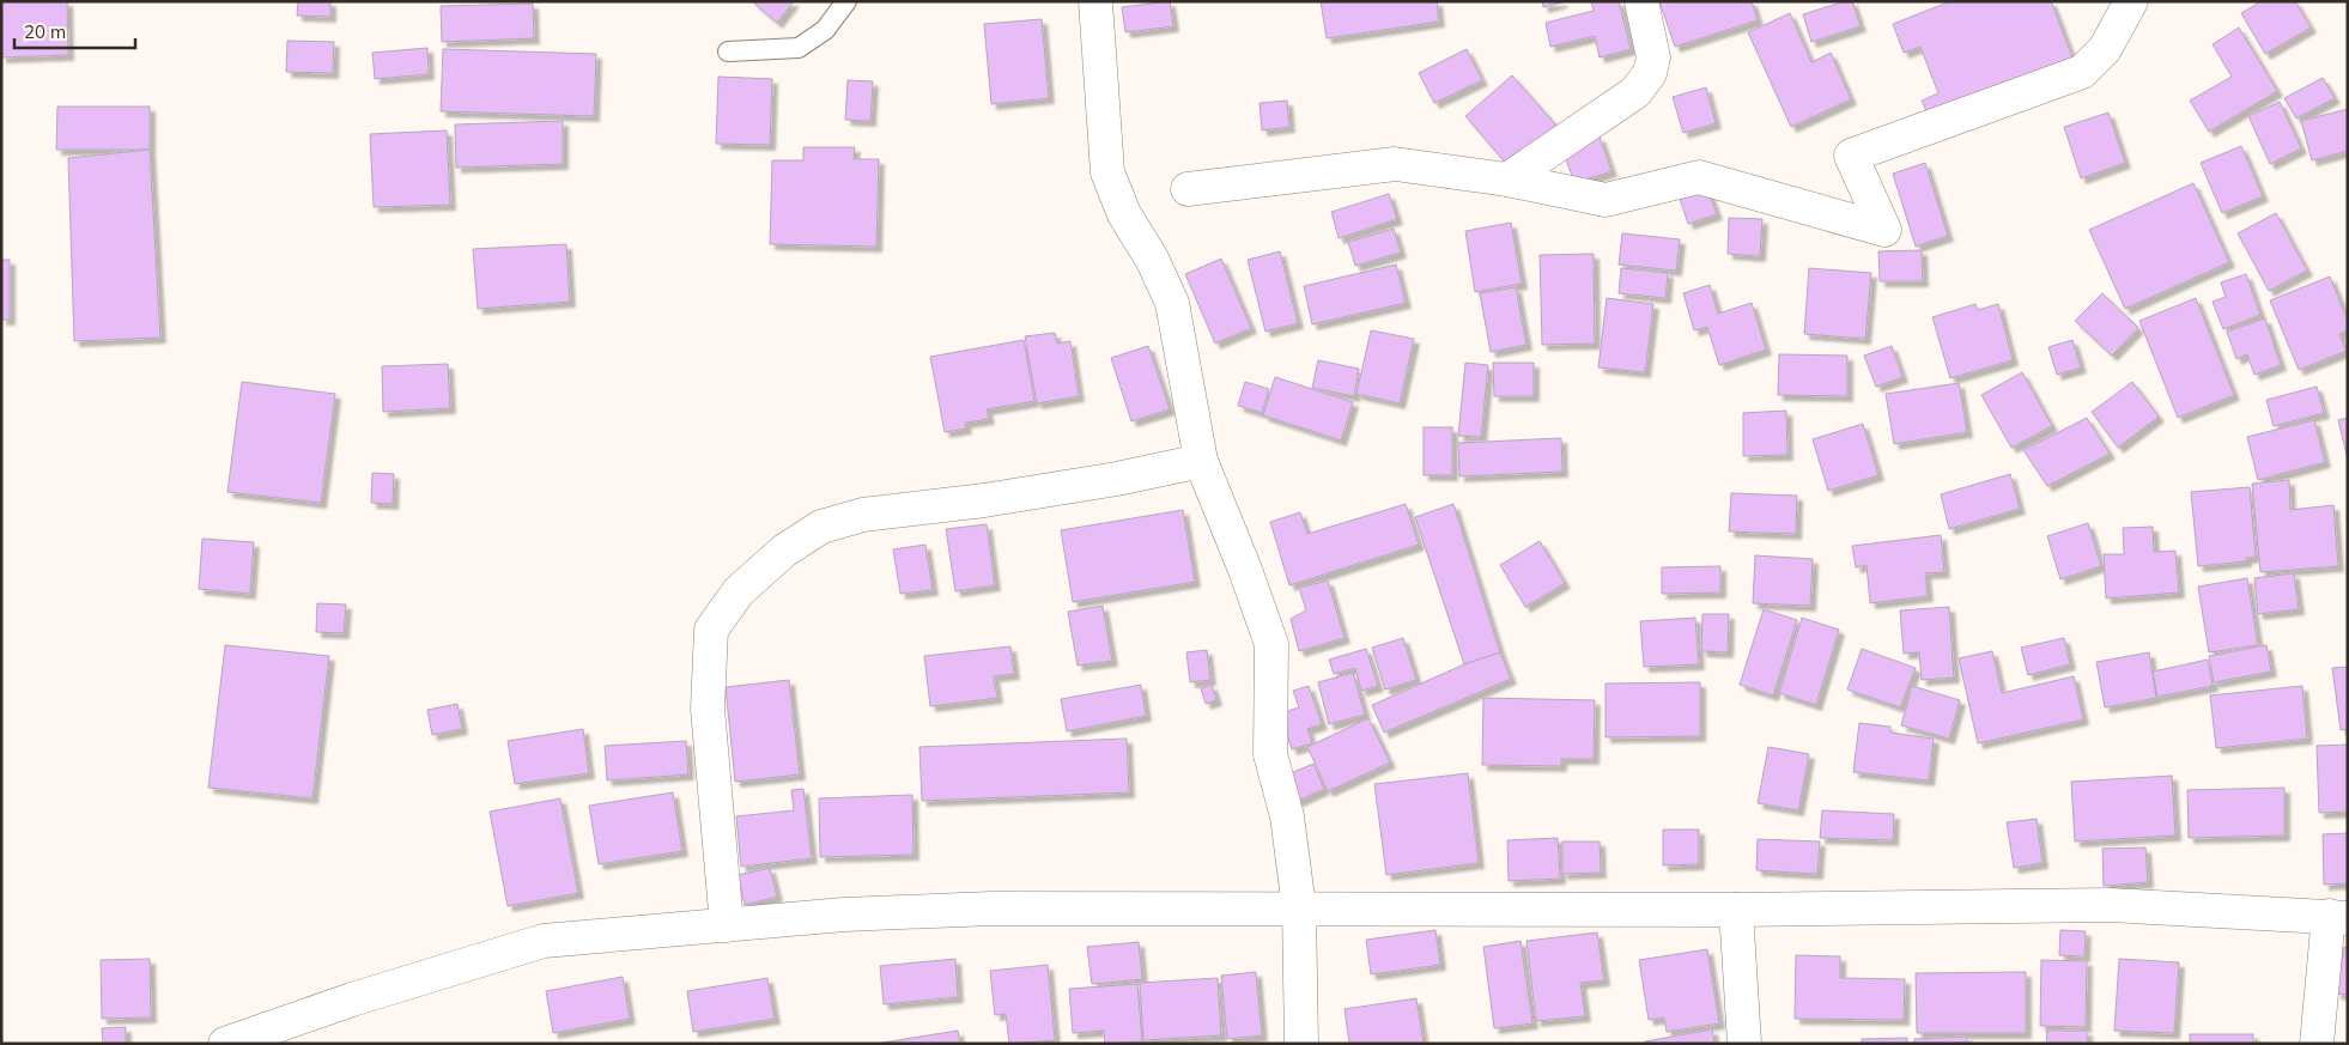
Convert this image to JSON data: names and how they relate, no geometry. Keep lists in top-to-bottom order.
{
  "scale_bar": "20 m"
}
